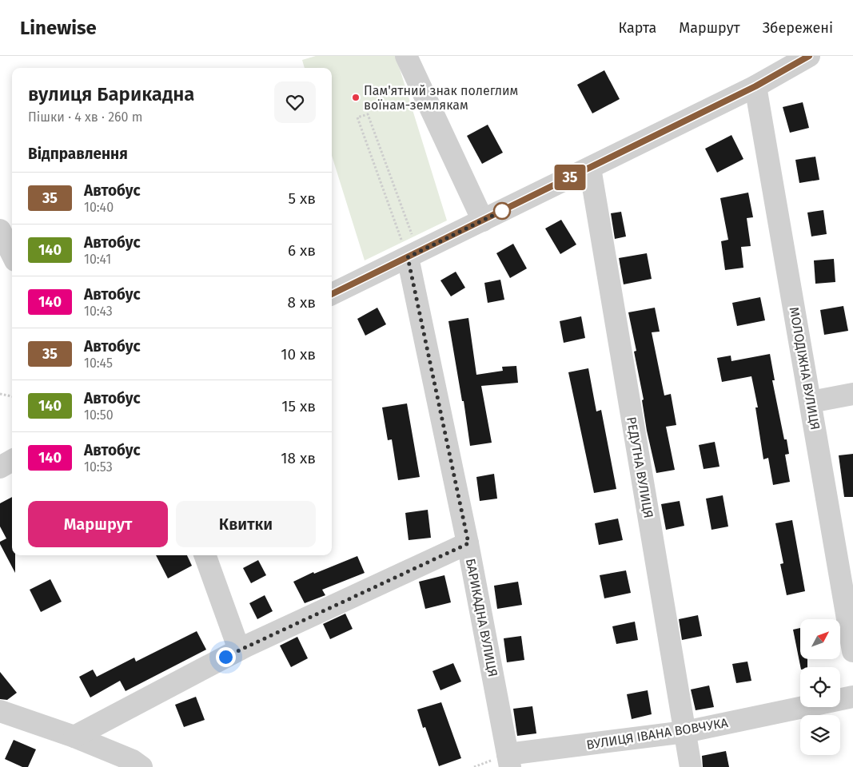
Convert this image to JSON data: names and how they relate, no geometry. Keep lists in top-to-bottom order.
{
  "streets": {
    "street": [
      "МОЛОДІЖНА ВУЛИЦЯ",
      "РЕДУТНА ВУЛИЦЯ",
      "БАРИКАДНА ВУЛИЦЯ",
      "ВУЛИЦЯ ІВАНА ВОВЧУКА"
    ]
  },
  "crossings": [
    ["РЕДУТНА ВУЛИЦЯ", "ВУЛИЦЯ ІВАНА ВОВЧУКА"],
    ["БАРИКАДНА ВУЛИЦЯ", "ВУЛИЦЯ ІВАНА ВОВЧУКА"]
  ],
  "places": ["Пам'ятний знак полеглим воїнам-землякам"],
  "lines": ["bus line 35"],
  "north": "top right",
  "page": {
    "header": "Linewise",
    "nav": ["Карта", "Маршрут", "Збережені"],
    "on_map": "35",
    "heading": [
      ["вулиця Барикадна", "Пішки · 4 хв · 260 m"],
      "Відправлення"
    ],
    "list": [
      {
        "mark": "35",
        "name": "Автобус",
        "note": "10:40",
        "value": "5 хв"
      },
      {
        "mark": "140",
        "name": "Автобус",
        "note": "10:41",
        "value": "6 хв"
      },
      {
        "mark": "140",
        "name": "Автобус",
        "note": "10:43",
        "value": "8 хв"
      },
      {
        "mark": "35",
        "name": "Автобус",
        "note": "10:45",
        "value": "10 хв"
      },
      {
        "mark": "140",
        "name": "Автобус",
        "note": "10:50",
        "value": "15 хв"
      },
      {
        "mark": "140",
        "name": "Автобус",
        "note": "10:53",
        "value": "18 хв"
      }
    ],
    "buttons": ["Маршрут", "Квитки"]
  }
}
